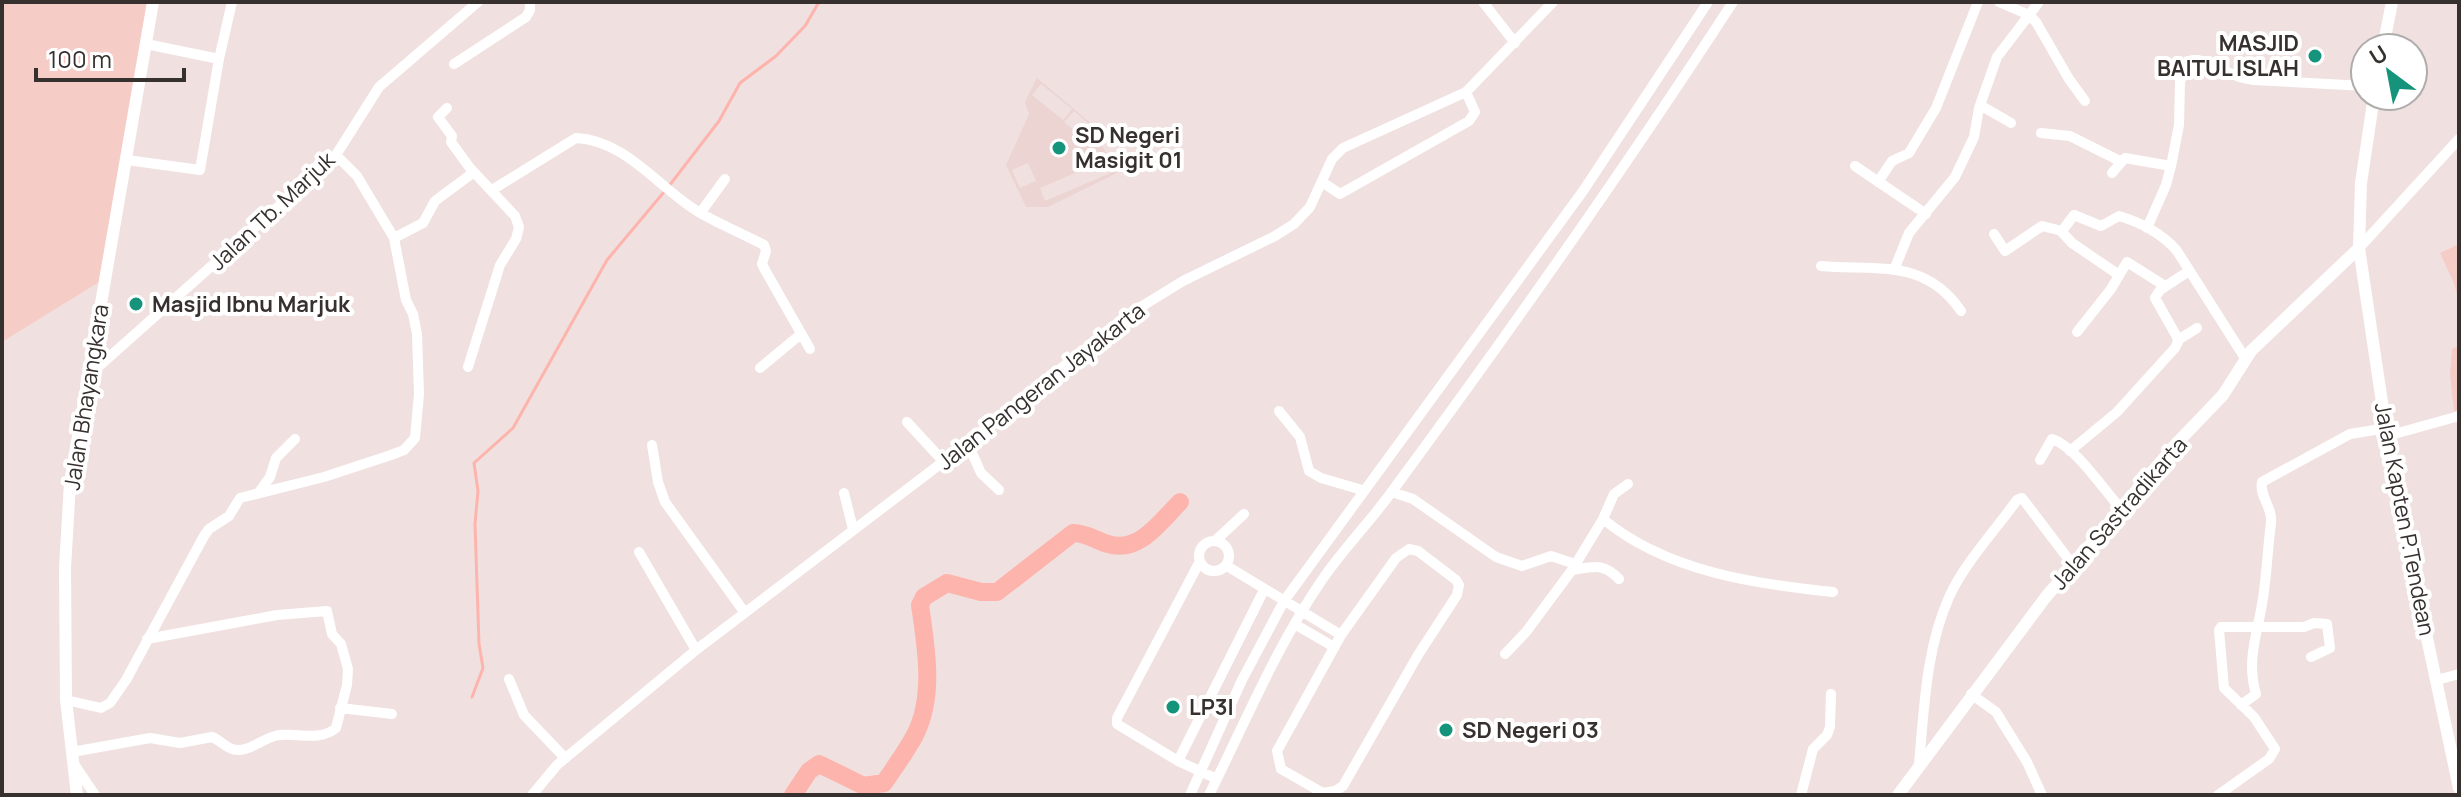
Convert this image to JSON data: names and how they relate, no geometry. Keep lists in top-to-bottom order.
{
  "streets": {
    "street": [
      "Jalan Tb. Marjuk",
      "Jalan Pangeran Jayakarta",
      "Jalan Bhayangkara",
      "Jalan Sastradikarta",
      "Jalan Kapten P.Tendean"
    ]
  },
  "crossings": [
    ["Jalan Tb. Marjuk", "Jalan Bhayangkara"],
    ["Jalan Sastradikarta", "Jalan Kapten P.Tendean"]
  ],
  "places": [
    "MASJID BAITUL ISLAH",
    "SD Negeri Masigit 01",
    "Masjid Ibnu Marjuk",
    "LP3I",
    "SD Negeri 03"
  ],
  "scale_bar": "100 m",
  "north": "top left"
}
